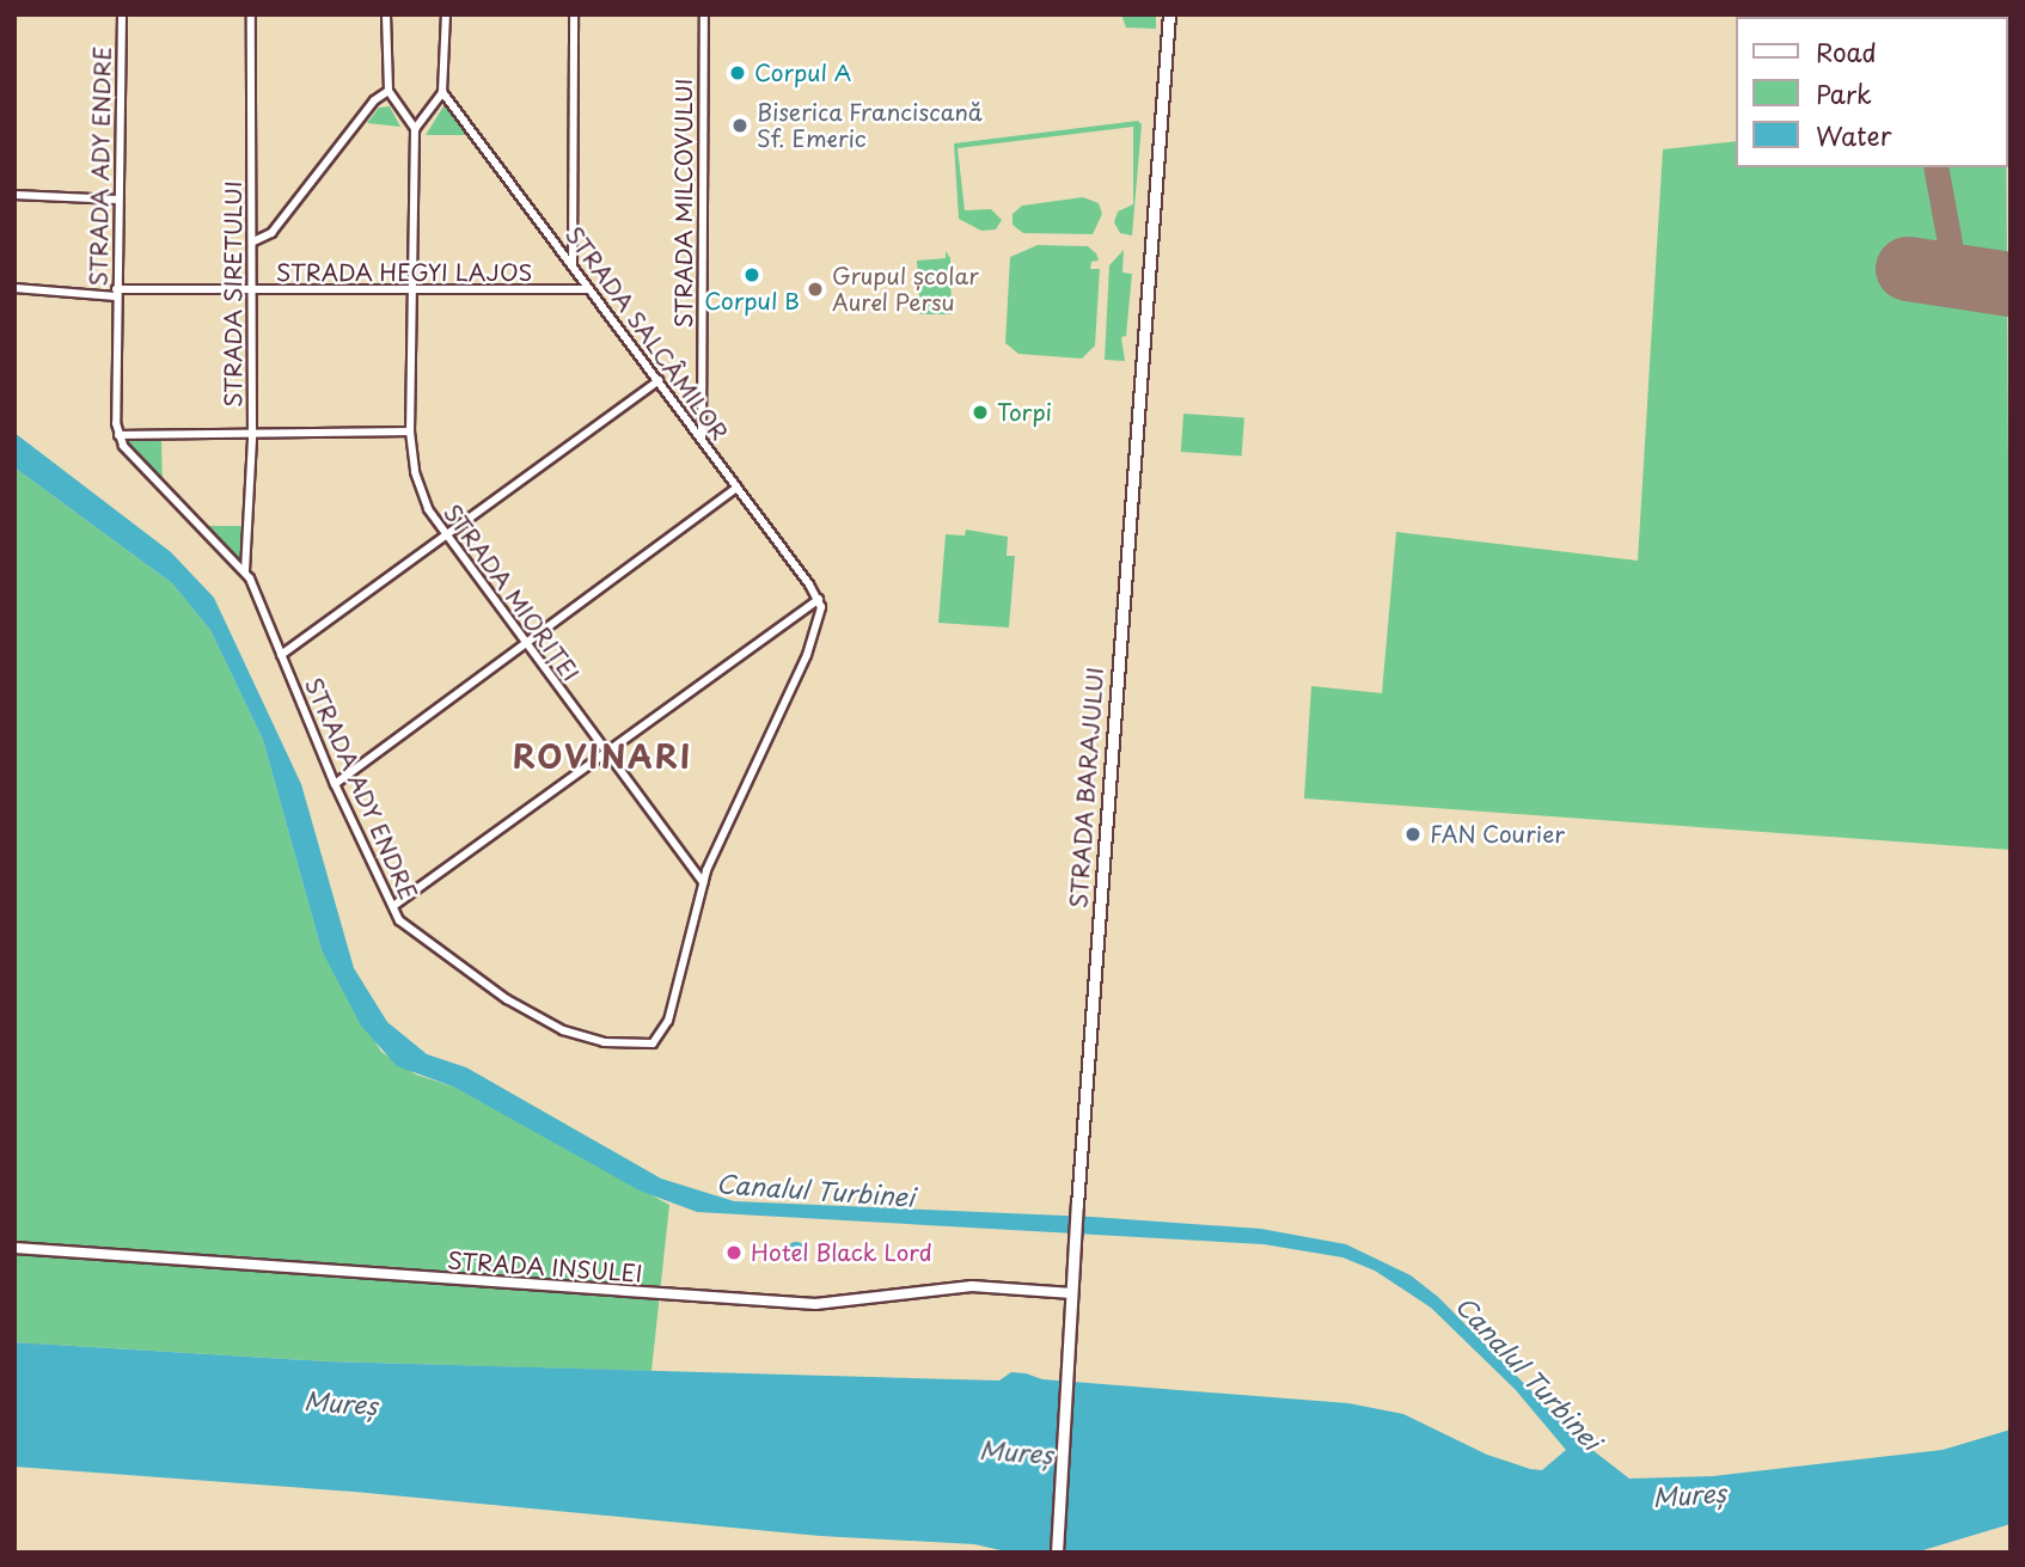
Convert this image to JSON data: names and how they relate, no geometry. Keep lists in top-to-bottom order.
{
  "streets": {
    "main road": ["STRADA BARAJULUI"],
    "street": [
      "STRADA ADY ENDRE",
      "STRADA MILCOVULUI",
      "STRADA HEGYI LAJOS",
      "STRADA SIRETULUI",
      "STRADA SALCÂMILOR",
      "STRADA MIORIȚEI",
      "STRADA INSULEI"
    ]
  },
  "crossings": [
    ["STRADA ADY ENDRE", "STRADA HEGYI LAJOS"],
    ["STRADA ADY ENDRE", "STRADA SIRETULUI"],
    ["STRADA ADY ENDRE", "STRADA SALCÂMILOR"],
    ["STRADA ADY ENDRE", "STRADA MIORIȚEI"],
    ["STRADA MILCOVULUI", "STRADA SALCÂMILOR"],
    ["STRADA HEGYI LAJOS", "STRADA SIRETULUI"],
    ["STRADA HEGYI LAJOS", "STRADA SALCÂMILOR"],
    ["STRADA HEGYI LAJOS", "STRADA MIORIȚEI"],
    ["STRADA BARAJULUI", "STRADA INSULEI"]
  ],
  "districts": ["ROVINARI"],
  "water": ["Canalul Turbinei", "Mureș"],
  "places": [
    "Corpul A",
    "Biserica Franciscană Sf. Emeric",
    "Corpul B",
    "Grupul școlar Aurel Persu",
    "Torpi",
    "FAN Courier",
    "Hotel Black Lord"
  ],
  "legend": ["Road", "Park", "Water"]
}
